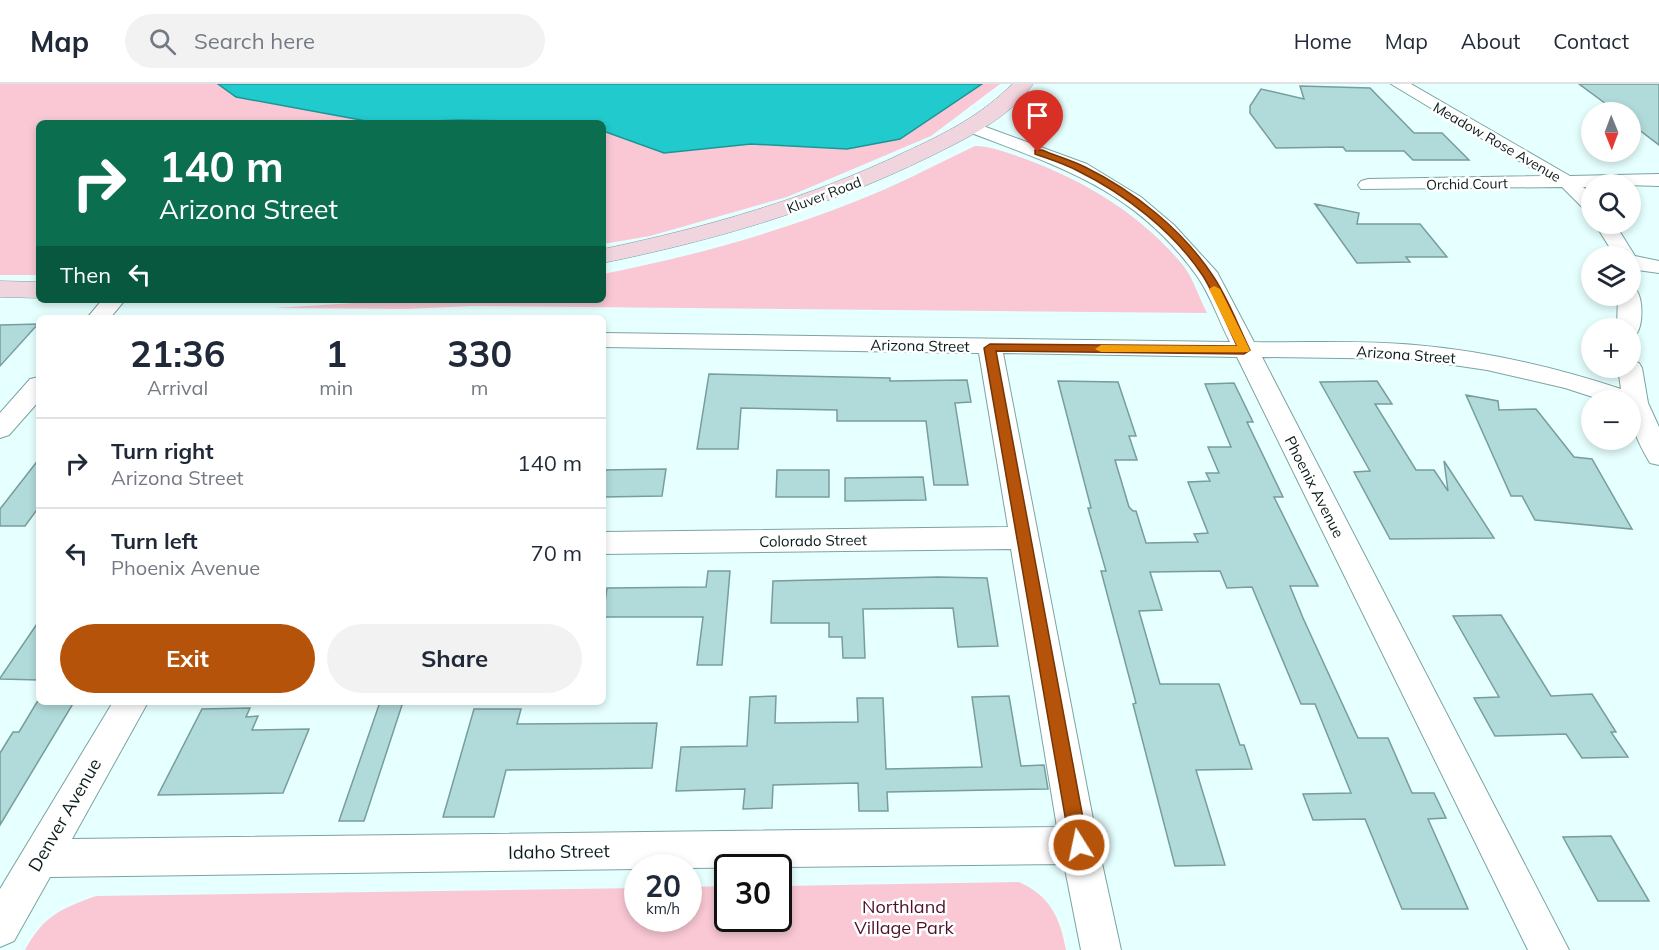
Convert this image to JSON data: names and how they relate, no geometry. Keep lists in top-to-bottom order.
{
  "streets": {
    "street": [
      "Meadow Rose Avenue",
      "Orchid Court",
      "Kluver Road",
      "Arizona Street",
      "Phoenix Avenue",
      "Colorado Street",
      "Denver Avenue",
      "Idaho Street"
    ]
  },
  "crossings": [
    ["Meadow Rose Avenue", "Orchid Court"],
    ["Kluver Road", "Phoenix Avenue"],
    ["Arizona Street", "Phoenix Avenue"],
    ["Denver Avenue", "Idaho Street"]
  ],
  "parks": ["Northland Village Park"],
  "north": "bottom",
  "page": {
    "header": "Map",
    "search": "Search here",
    "nav": [
      "Home",
      "Map",
      "About",
      "Contact"
    ],
    "map_buttons": ["+", "−"],
    "turn": ["140 m", "Arizona Street"],
    "then": "Then",
    "eta": [
      "21:36",
      "Arrival",
      "1",
      "min",
      "330",
      "m"
    ],
    "list": [
      {
        "name": "Turn right",
        "note": "Arizona Street",
        "value": "140 m"
      },
      {
        "name": "Turn left",
        "note": "Phoenix Avenue",
        "value": "70 m"
      }
    ],
    "buttons": ["Exit", "Share"],
    "speed": "20 km/h",
    "limit": "30"
  }
}
